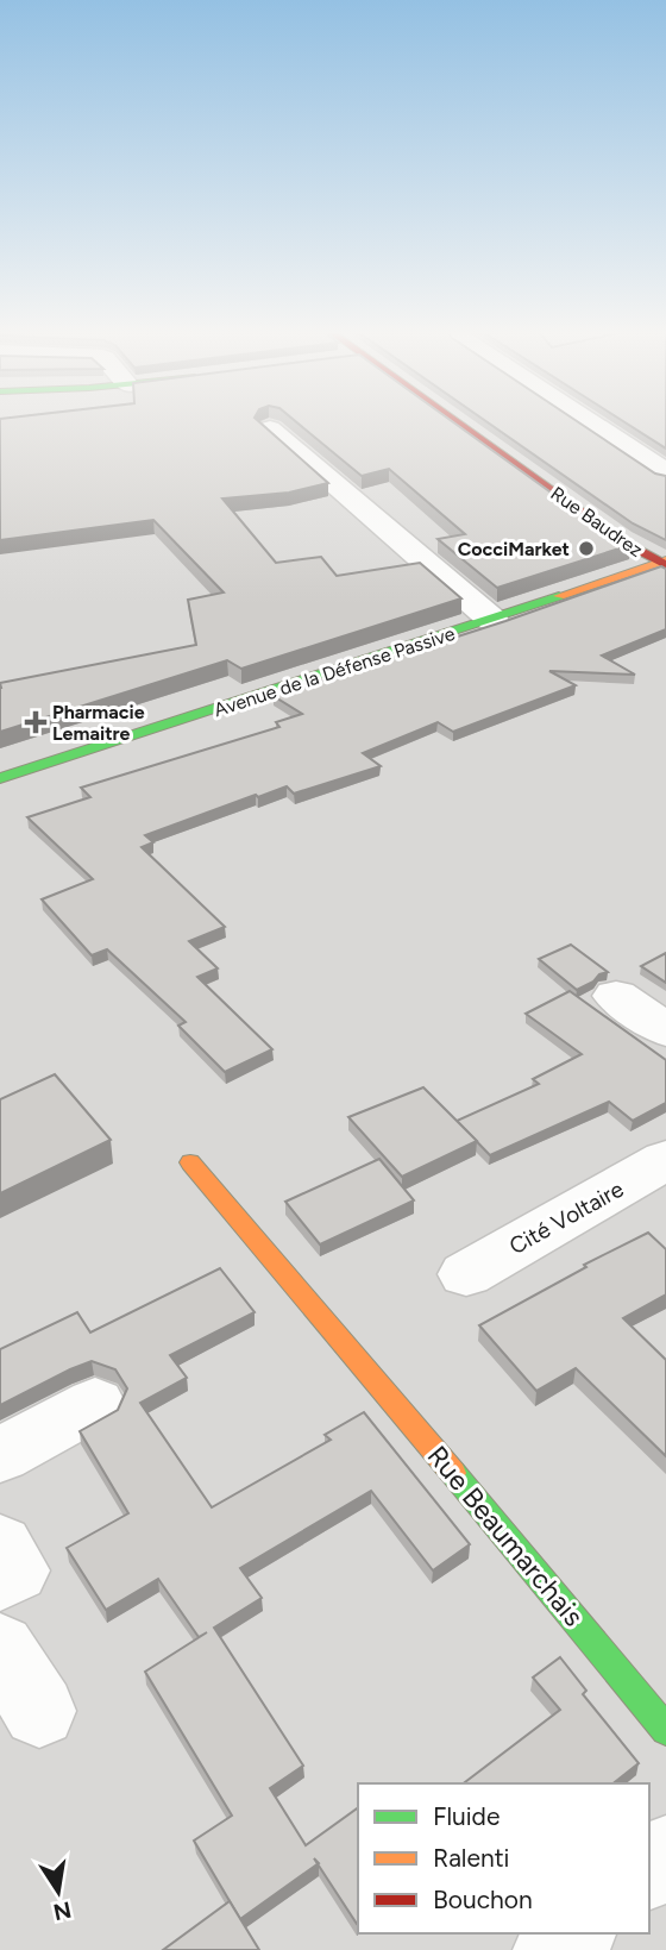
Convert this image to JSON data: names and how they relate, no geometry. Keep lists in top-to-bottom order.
{
  "streets": {
    "street": [
      "Rue Baudrez",
      "Avenue de la Défense Passive",
      "Cité Voltaire",
      "Rue Beaumarchais"
    ]
  },
  "crossings": [
    ["Rue Baudrez", "Avenue de la Défense Passive"]
  ],
  "places": {
    "other": ["CocciMarket"],
    "health": ["Pharmacie Lemaitre"]
  },
  "legend": ["Fluide", "Ralenti", "Bouchon"],
  "north": "bottom"
}
